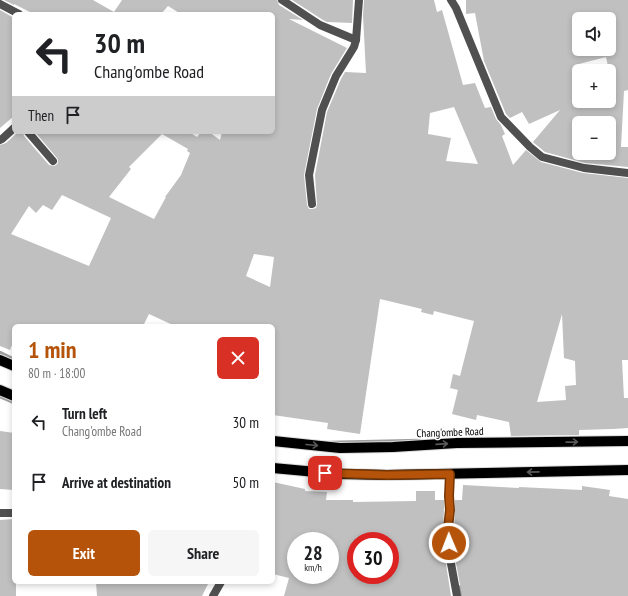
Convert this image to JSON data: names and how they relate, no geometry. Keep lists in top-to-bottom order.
{
  "streets": {
    "main road": ["Chang'ombe Road"]
  },
  "page": {
    "map_buttons": ["+", "−"],
    "turn": ["30 m", "Chang'ombe Road"],
    "then": "Then",
    "heading": ["1 min", "80 m · 18:00"],
    "list": [
      {
        "name": "Turn left",
        "note": "Chang'ombe Road",
        "value": "30 m"
      },
      {
        "name": "Arrive at destination",
        "value": "50 m"
      }
    ],
    "buttons": ["Exit", "Share"],
    "speed": "28 km/h",
    "limit": "30"
  }
}
